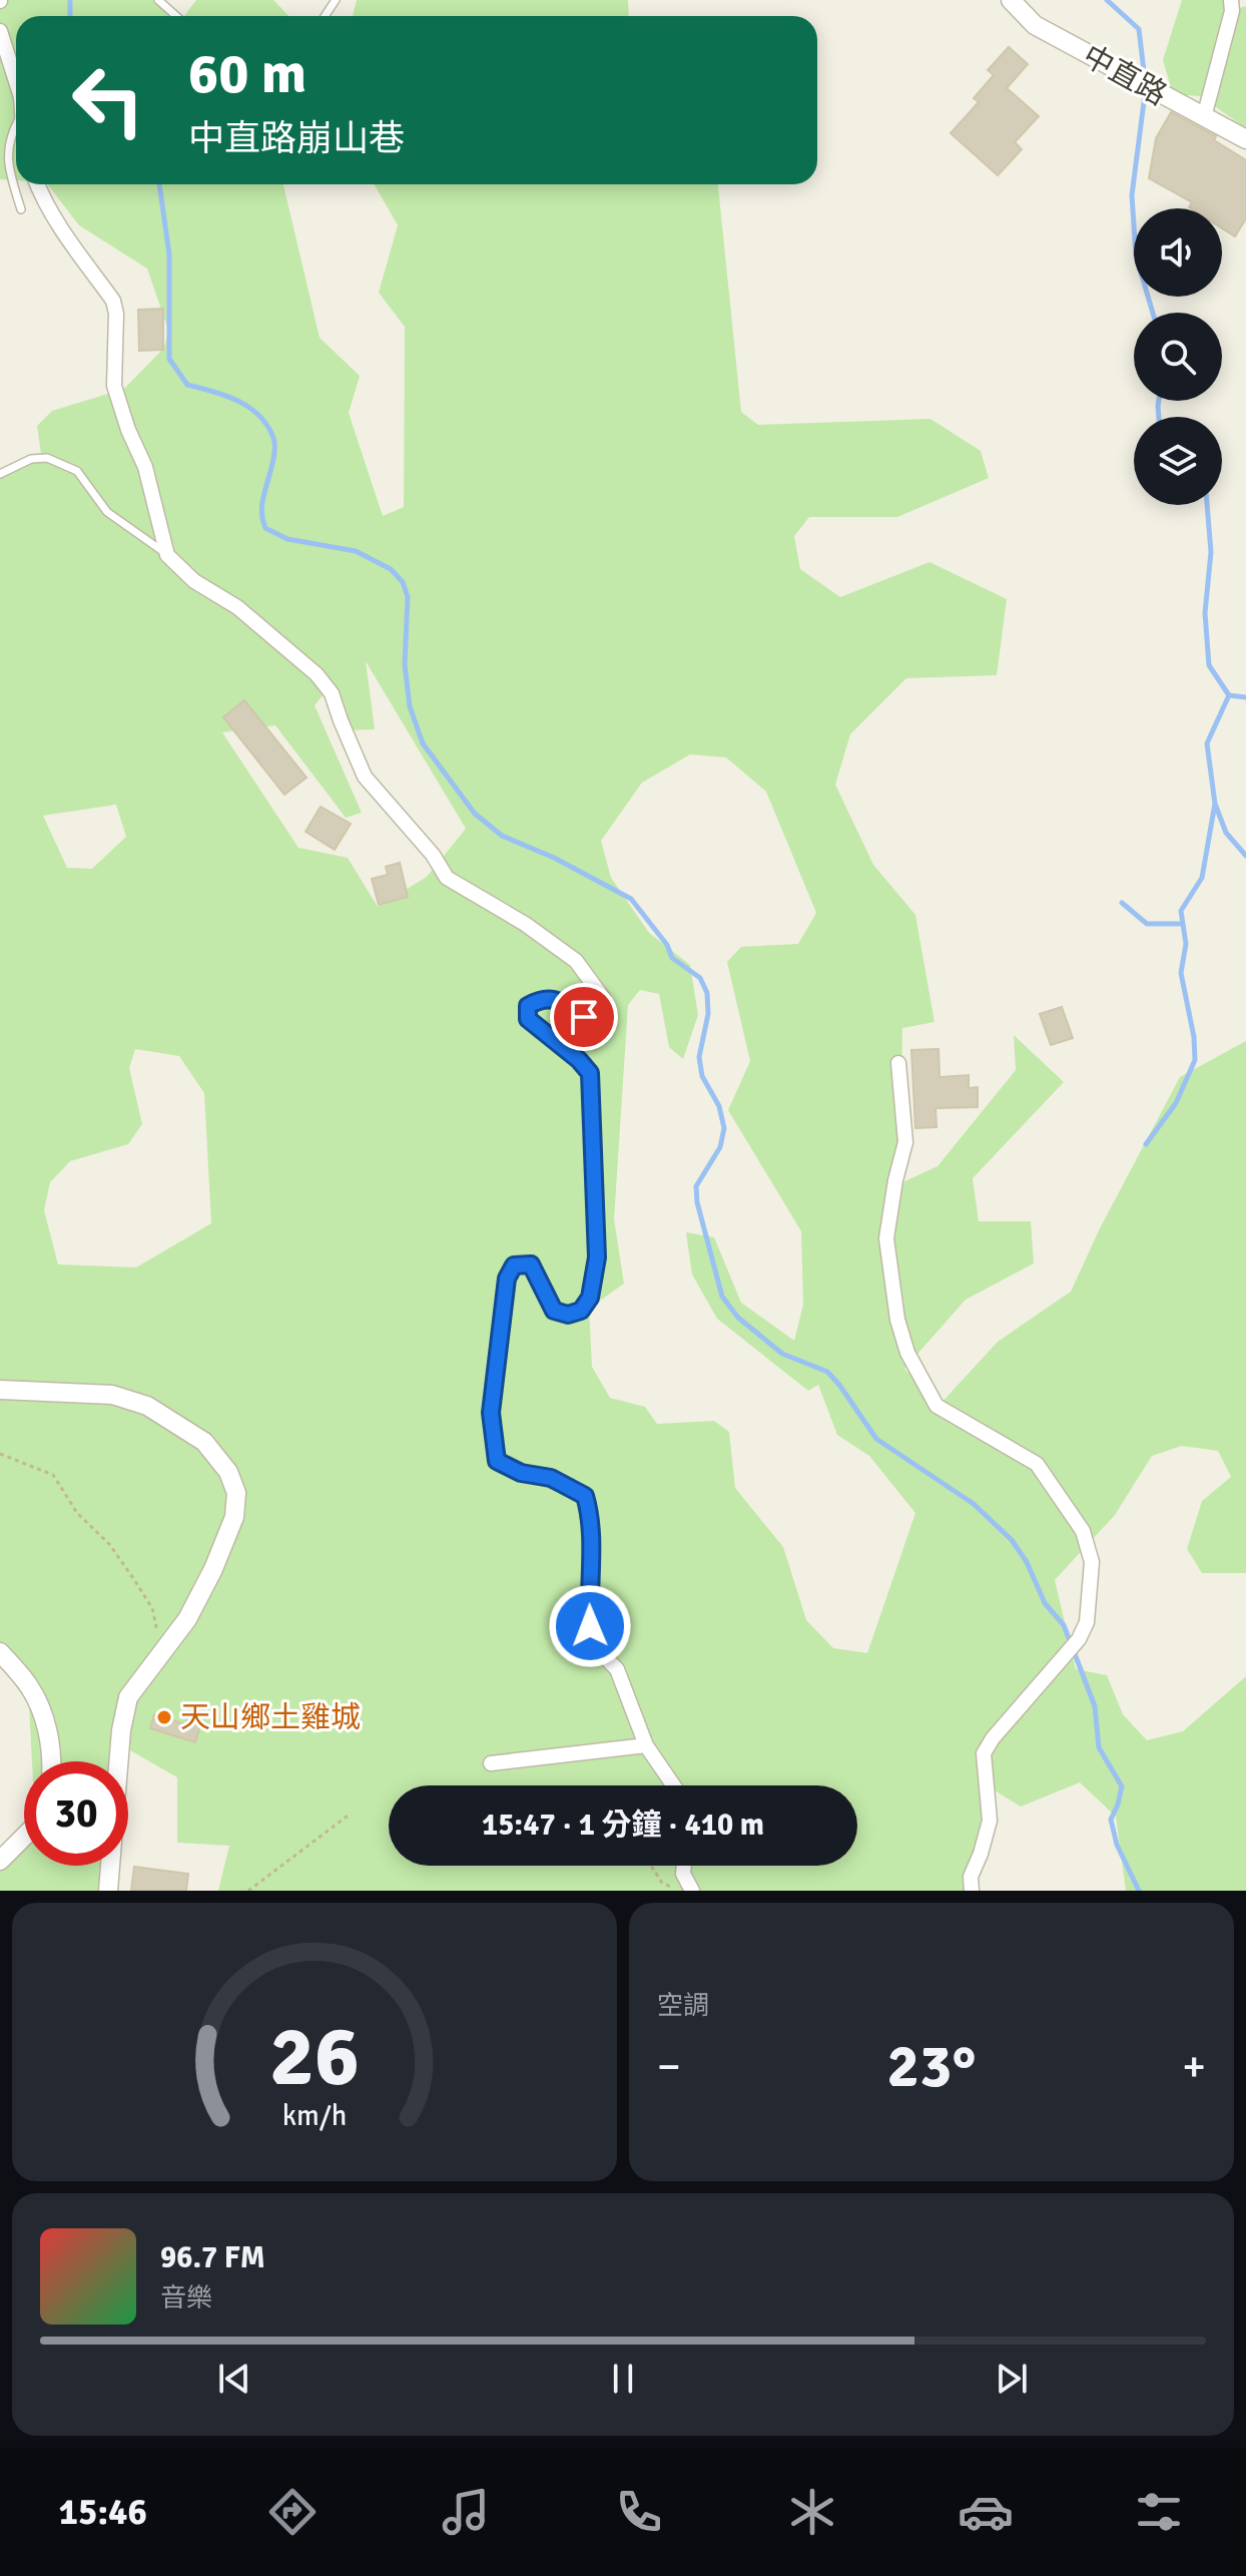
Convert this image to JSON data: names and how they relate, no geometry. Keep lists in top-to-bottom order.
{
  "streets": {
    "street": ["中直路"]
  },
  "places": ["天山鄉土雞城"],
  "page": {
    "turn": ["60 m", "中直路崩山巷"],
    "limit": "30",
    "trip": "15:47 · 1 分鐘 · 410 m",
    "tile": "空調",
    "heat": ["−", "23°", "+"],
    "song": ["96.7 FM", "音樂"],
    "tabs": "15:46",
    "gauge": ["26", "km/h"]
  }
}
